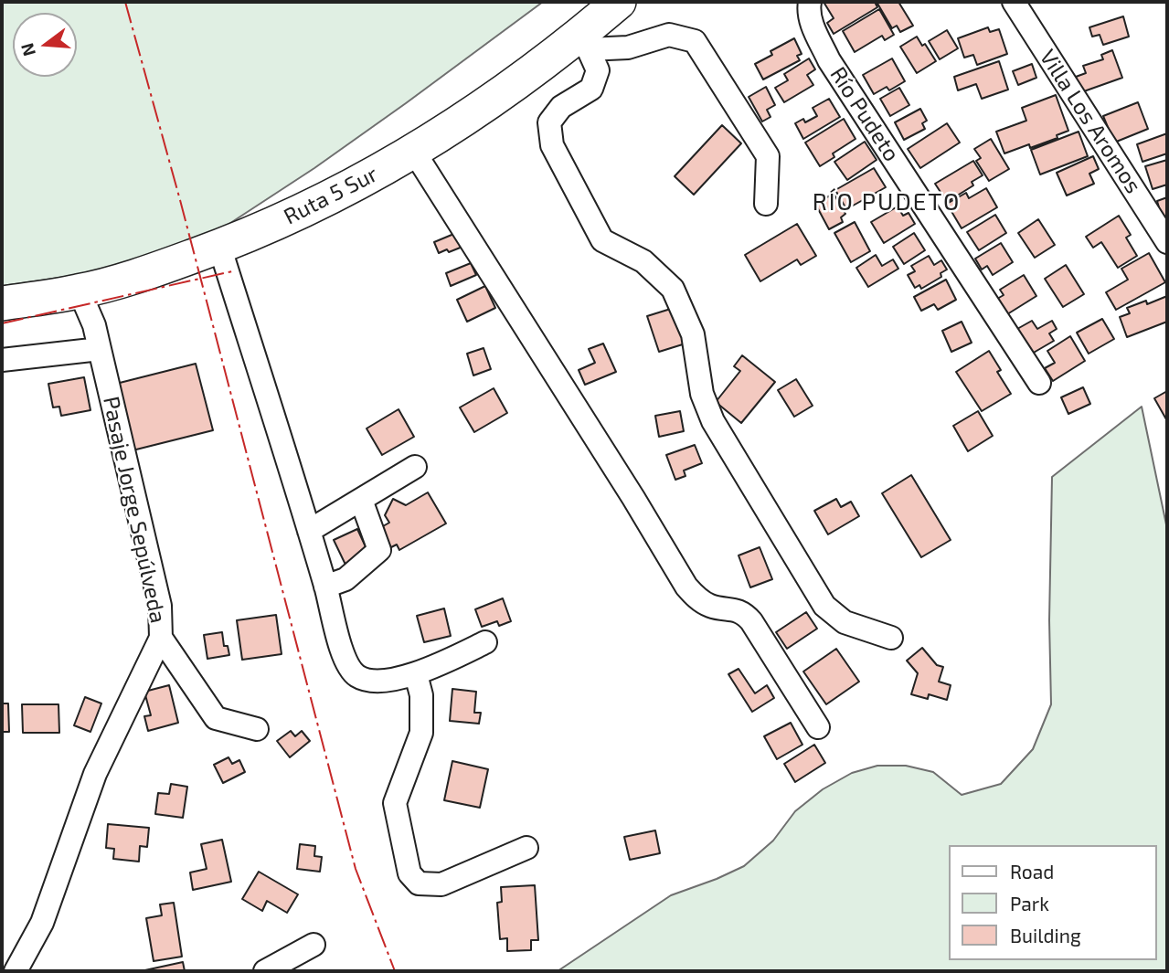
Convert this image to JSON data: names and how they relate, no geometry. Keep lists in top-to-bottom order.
{
  "streets": {
    "highway": ["Ruta 5 Sur"],
    "street": ["Río Pudeto", "Villa Los Aromos", "Pasaje Jorge Sepúlveda"]
  },
  "crossings": [
    ["Ruta 5 Sur", "Pasaje Jorge Sepúlveda"]
  ],
  "districts": ["RÍO PUDETO"],
  "legend": ["Road", "Park", "Building"],
  "north": "left"
}
